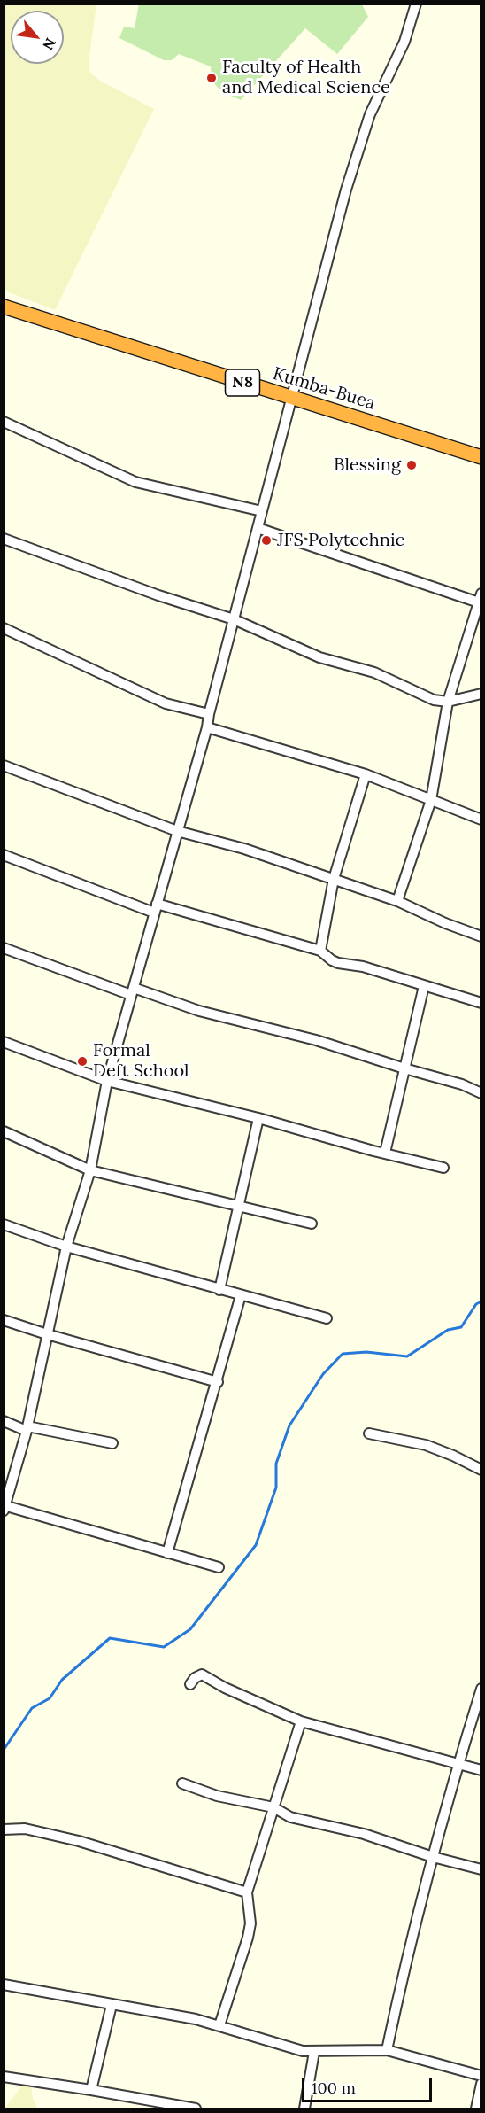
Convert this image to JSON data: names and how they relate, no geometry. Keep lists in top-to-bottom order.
{
  "streets": {
    "highway": ["N8", "Kumba-Buea"]
  },
  "places": [
    "Faculty of Health and Medical Science",
    "Blessing",
    "JFS Polytechnic",
    "Formal Deft School"
  ],
  "scale_bar": "100 m",
  "north": "bottom right"
}
